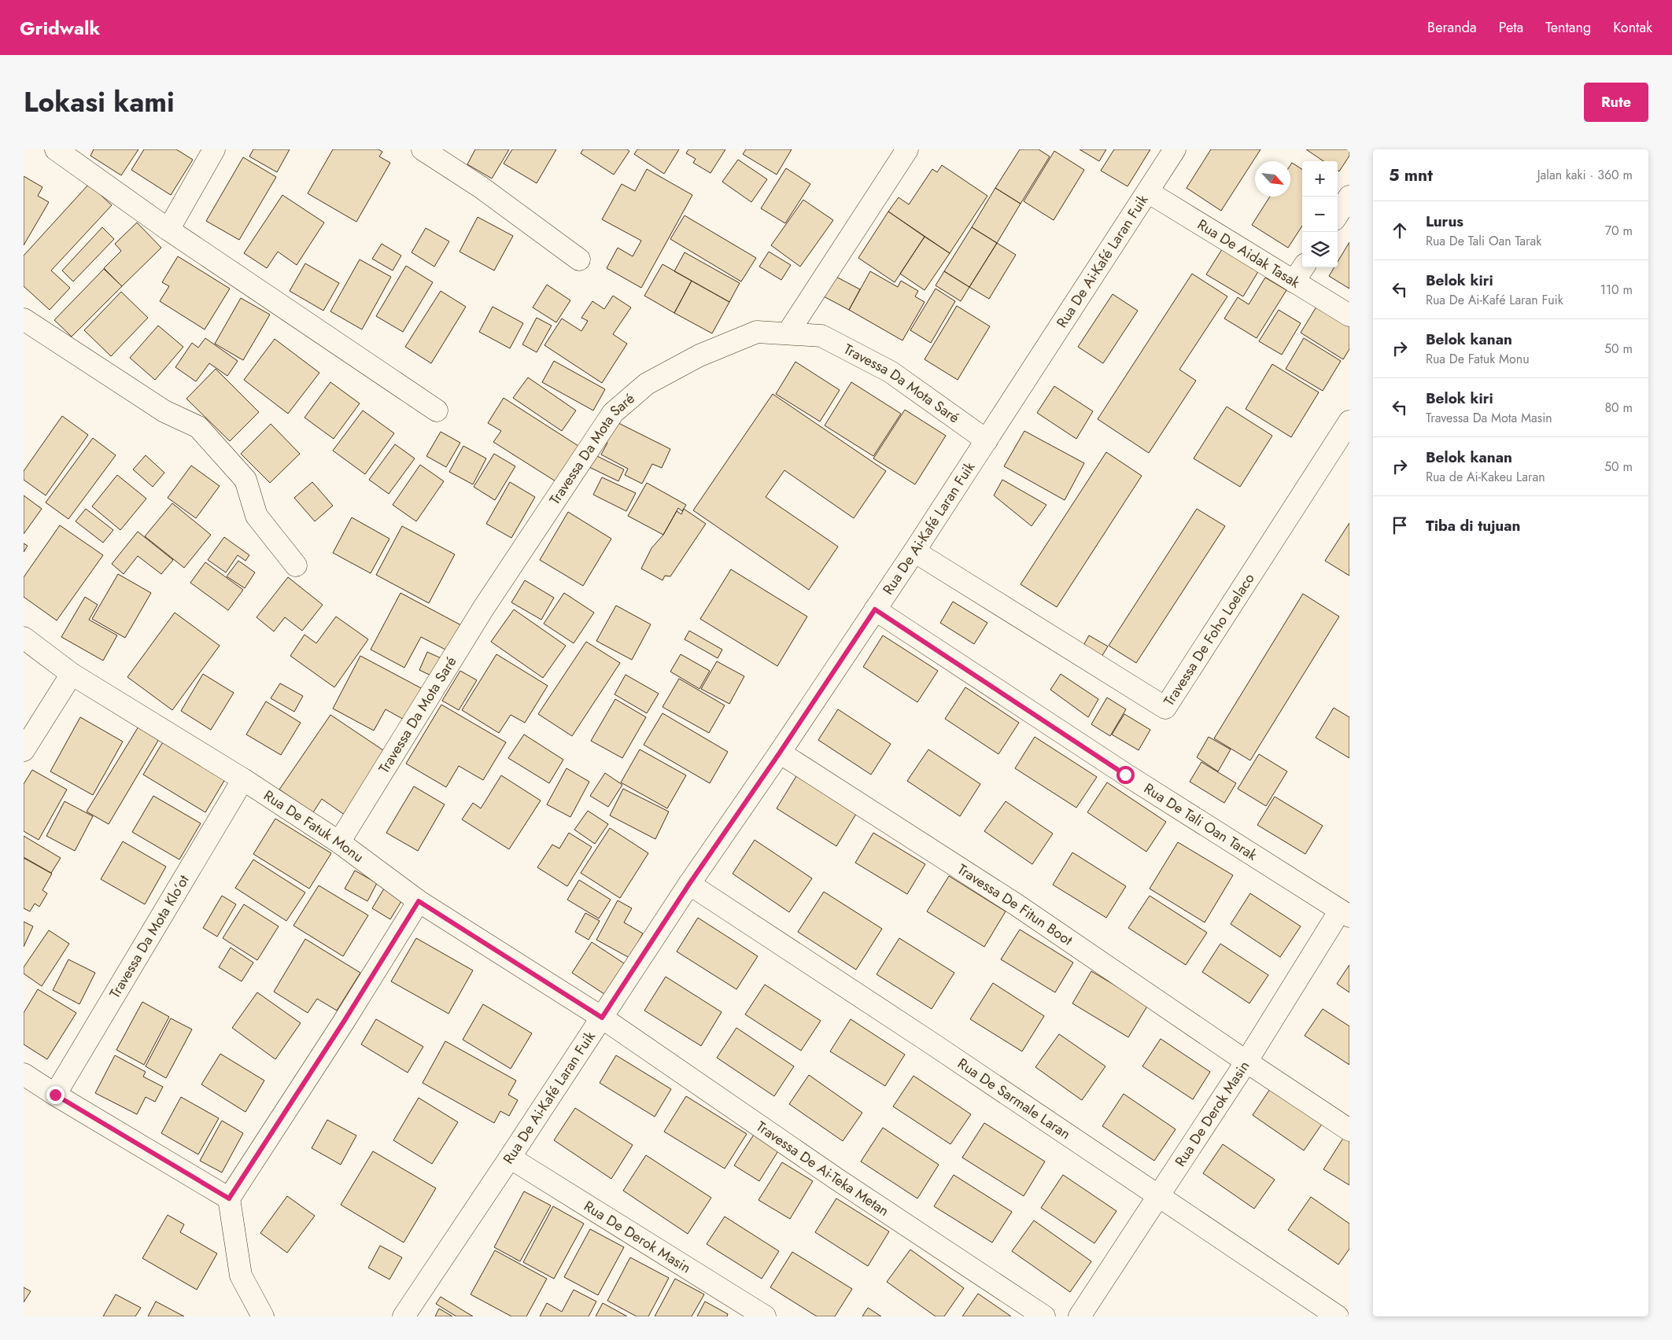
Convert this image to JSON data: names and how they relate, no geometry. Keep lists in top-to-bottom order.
{
  "streets": {
    "street": [
      "Rua De Aidak Tasak",
      "Rua De Ai-Kafé Laran Fuik",
      "Travessa Da Mota Saré",
      "Travessa De Foho Loelaco",
      "Rua De Tali Oan Tarak",
      "Rua De Fatuk Monu",
      "Travessa De Fitun Boot",
      "Travessa Da Mota Klo’ot",
      "Rua De Sarmale Laran",
      "Rua De Derok Masin",
      "Travessa De Ai-Teka Metan"
    ]
  },
  "crossings": [
    ["Rua De Aidak Tasak", "Rua De Ai-Kafé Laran Fuik"],
    ["Rua De Ai-Kafé Laran Fuik", "Travessa Da Mota Saré"],
    ["Rua De Ai-Kafé Laran Fuik", "Travessa De Foho Loelaco"],
    ["Rua De Ai-Kafé Laran Fuik", "Rua De Tali Oan Tarak"],
    ["Rua De Ai-Kafé Laran Fuik", "Rua De Fatuk Monu"],
    ["Rua De Ai-Kafé Laran Fuik", "Travessa De Fitun Boot"],
    ["Rua De Ai-Kafé Laran Fuik", "Rua De Sarmale Laran"],
    ["Rua De Ai-Kafé Laran Fuik", "Rua De Derok Masin"],
    ["Rua De Ai-Kafé Laran Fuik", "Travessa De Ai-Teka Metan"],
    ["Travessa Da Mota Saré", "Rua De Fatuk Monu"],
    ["Rua De Tali Oan Tarak", "Rua De Derok Masin"],
    ["Rua De Fatuk Monu", "Travessa Da Mota Klo’ot"],
    ["Rua De Fatuk Monu", "Travessa De Ai-Teka Metan"],
    ["Travessa De Fitun Boot", "Rua De Derok Masin"],
    ["Rua De Sarmale Laran", "Rua De Derok Masin"]
  ],
  "north": "bottom right",
  "page": {
    "header": "Gridwalk",
    "nav": [
      "Beranda",
      "Peta",
      "Tentang",
      "Kontak"
    ],
    "title": "Lokasi kami",
    "buttons": "Rute",
    "heading": ["5 mnt", "Jalan kaki · 360 m"],
    "map_buttons": ["+", "−"],
    "list": [
      ["Lurus", "Rua De Tali Oan Tarak", "70 m"],
      ["Belok kiri", "Rua De Ai-Kafé Laran Fuik", "110 m"],
      ["Belok kanan", "Rua De Fatuk Monu", "50 m"],
      ["Belok kiri", "Travessa Da Mota Masin", "80 m"],
      ["Belok kanan", "Rua de Ai-Kakeu Laran", "50 m"],
      "Tiba di tujuan"
    ]
  }
}
